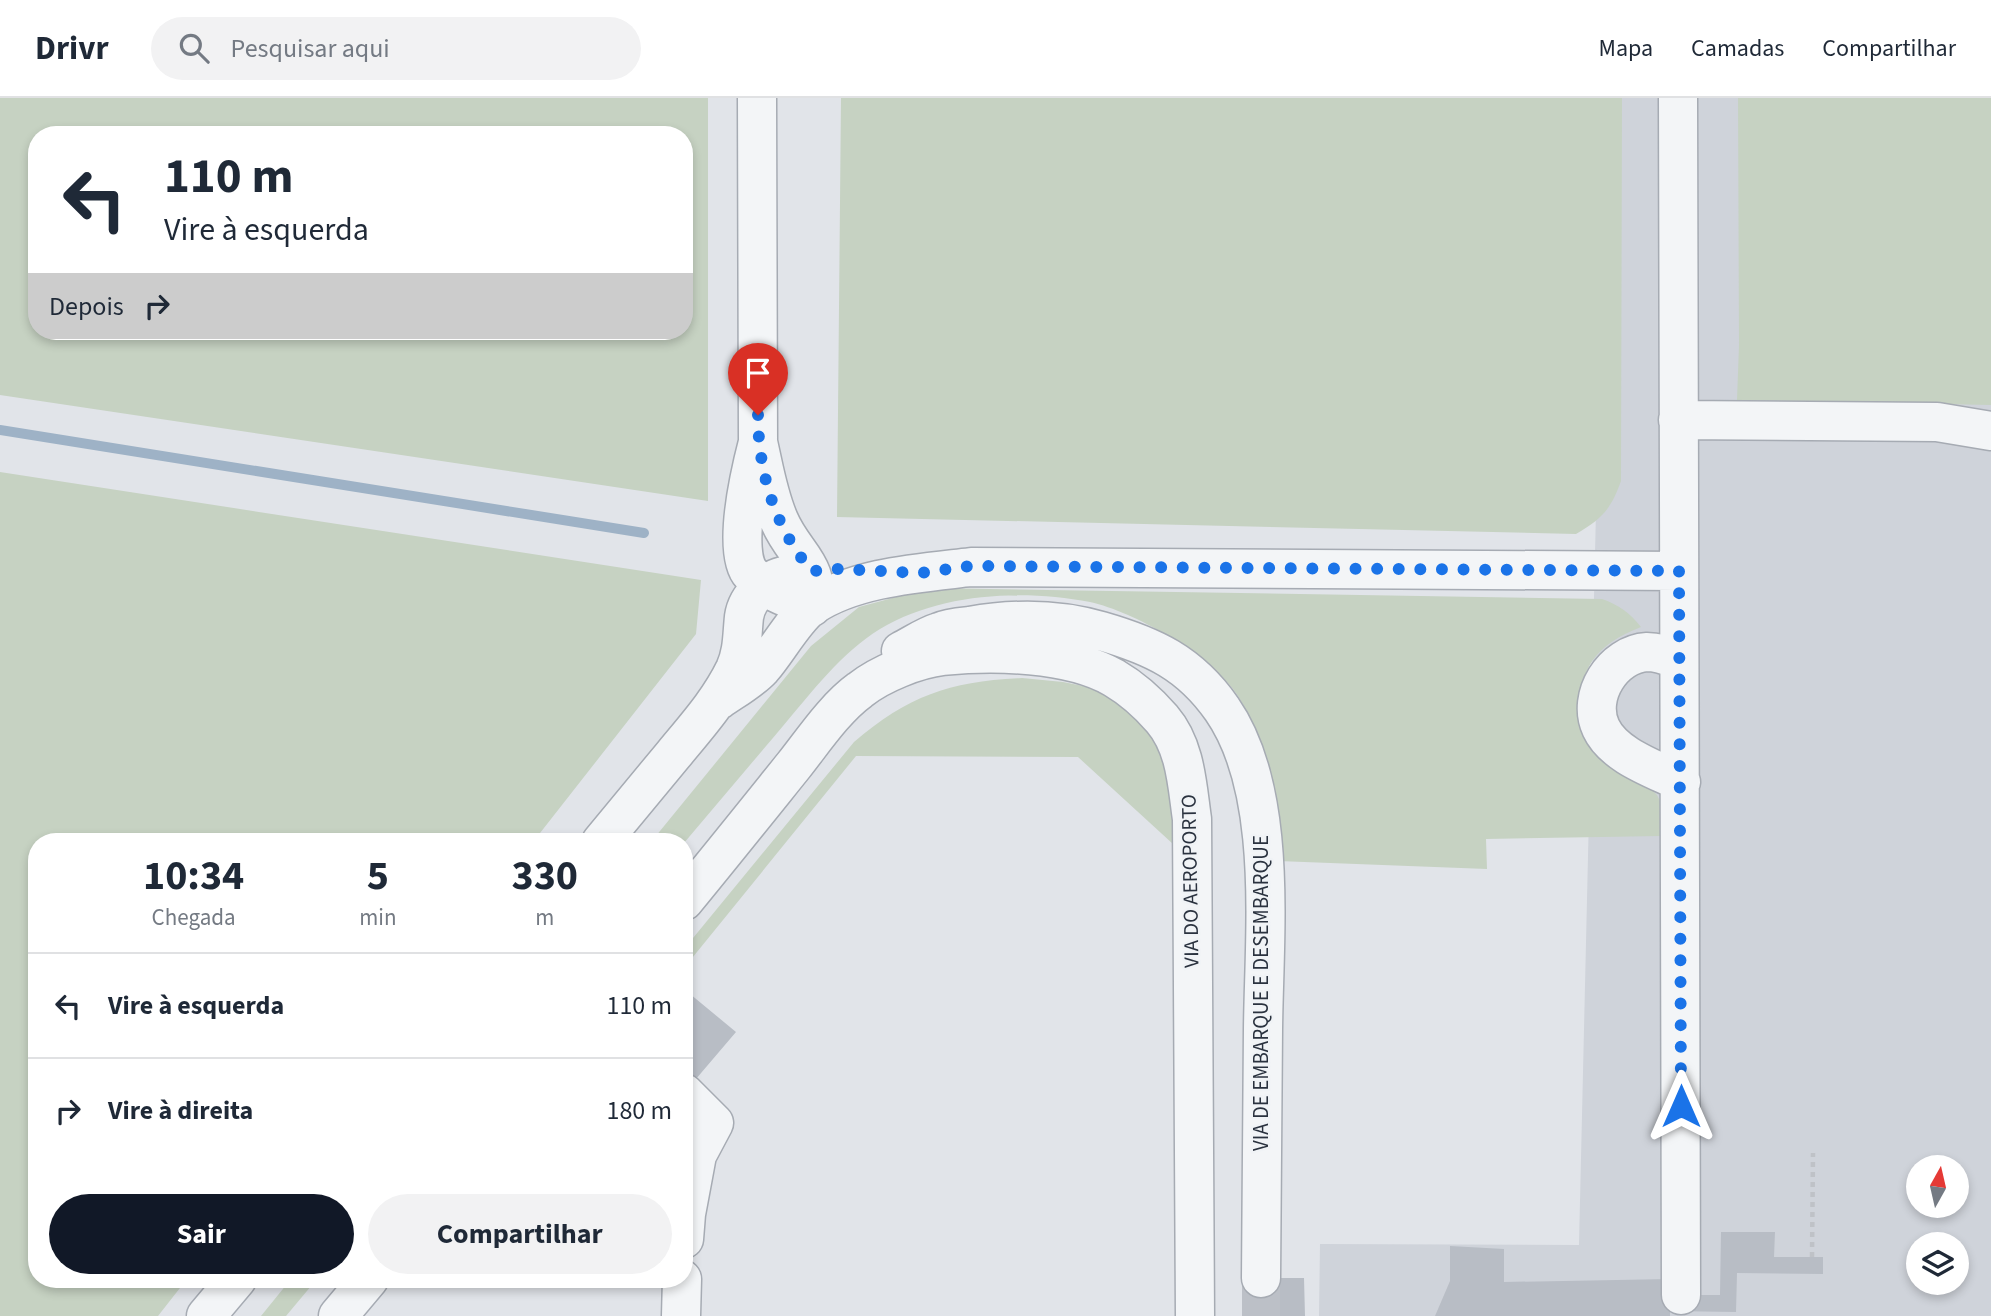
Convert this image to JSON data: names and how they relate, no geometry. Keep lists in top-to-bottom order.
{
  "streets": {
    "street": ["VIA DO AEROPORTO", "VIA DE EMBARQUE E DESEMBARQUE"]
  },
  "crossings": [
    ["VIA DO AEROPORTO", "VIA DE EMBARQUE E DESEMBARQUE"]
  ],
  "north": "top",
  "page": {
    "header": "Drivr",
    "search": "Pesquisar aqui",
    "nav": ["Mapa", "Camadas", "Compartilhar"],
    "turn": ["110 m", "Vire à esquerda"],
    "then": "Depois",
    "eta": [
      "10:34",
      "Chegada",
      "5",
      "min",
      "330",
      "m"
    ],
    "list": [
      {
        "name": "Vire à esquerda",
        "value": "110 m"
      },
      {
        "name": "Vire à direita",
        "value": "180 m"
      }
    ],
    "buttons": ["Sair", "Compartilhar"]
  }
}
